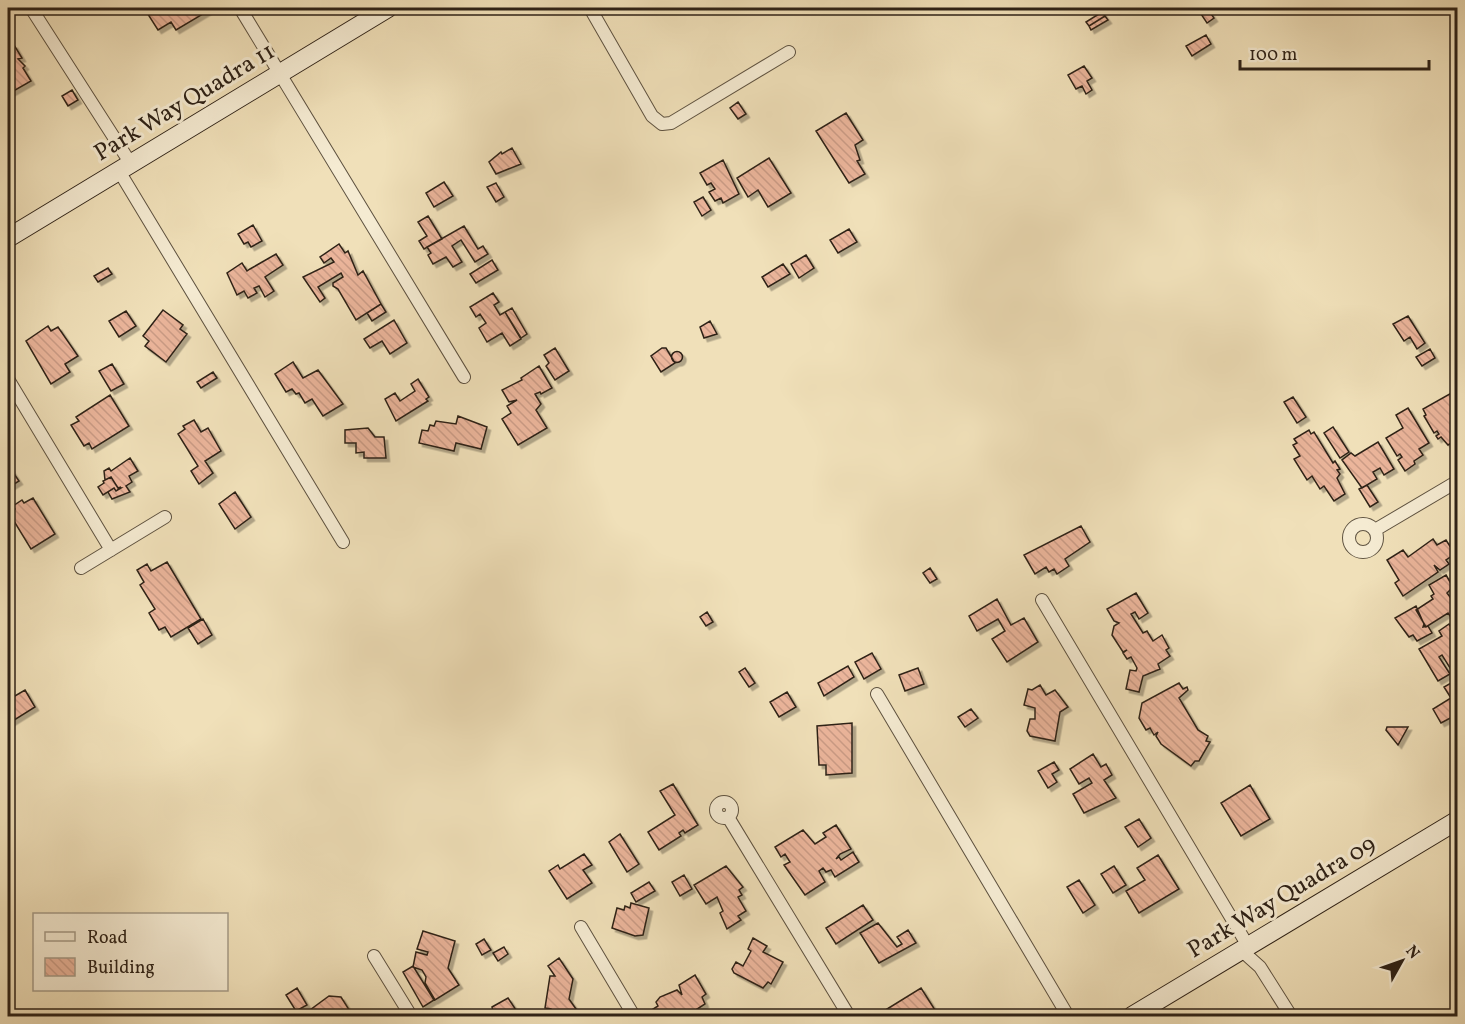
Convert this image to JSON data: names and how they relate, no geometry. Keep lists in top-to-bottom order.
{
  "streets": {
    "street": ["Park Way Quadra 11", "Park Way Quadra 09"]
  },
  "legend": ["Road", "Building"],
  "scale_bar": "100 m",
  "north": "top right"
}
